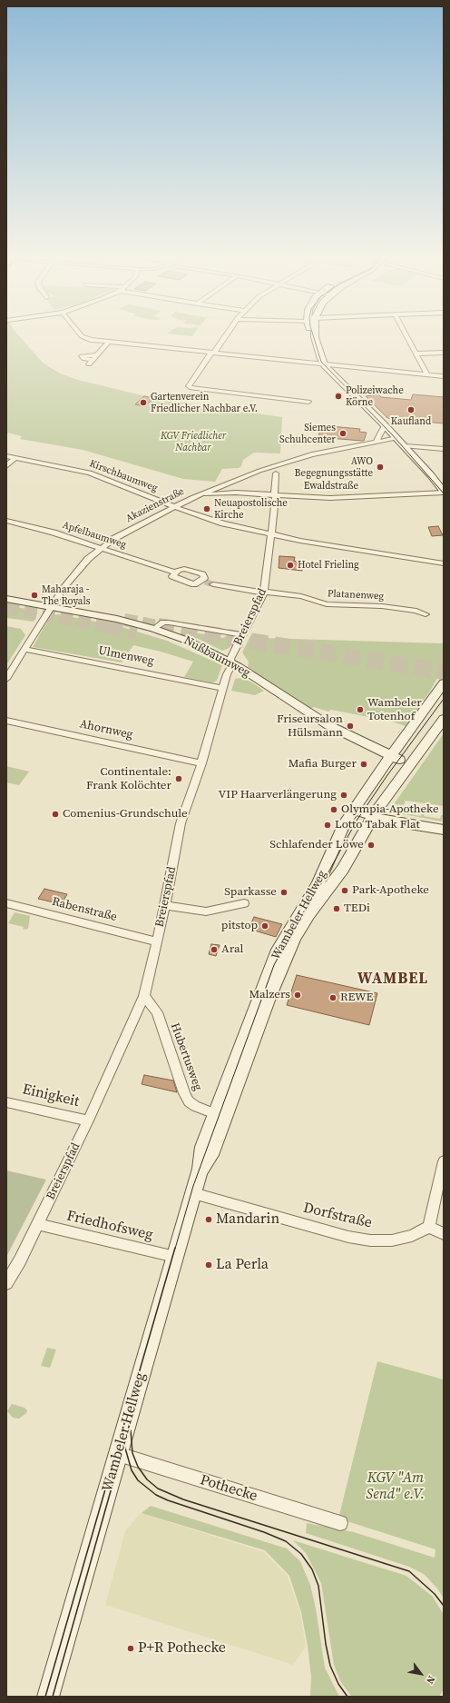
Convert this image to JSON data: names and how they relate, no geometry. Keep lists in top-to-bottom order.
{
  "streets": {
    "main road": ["Nußbaumweg", "Wambeler Hellweg"],
    "street": [
      "Kirschbaumweg",
      "Ewaldstraße",
      "Akazienstraße",
      "Apfelbaumweg",
      "Platanenweg",
      "Breierspfad",
      "Ulmenweg",
      "Ahornweg",
      "Rabenstraße",
      "Hubertusweg",
      "Einigkeit",
      "Dorfstraße",
      "Friedhofsweg",
      "Pothecke"
    ]
  },
  "crossings": [
    ["Kirschbaumweg", "Akazienstraße"],
    ["Kirschbaumweg", "Breierspfad"],
    ["Ewaldstraße", "Akazienstraße"],
    ["Ewaldstraße", "Breierspfad"],
    ["Akazienstraße", "Apfelbaumweg"],
    ["Akazienstraße", "Ulmenweg"],
    ["Akazienstraße", "Nußbaumweg"],
    ["Platanenweg", "Breierspfad"],
    ["Breierspfad", "Ulmenweg"],
    ["Breierspfad", "Nußbaumweg"],
    ["Breierspfad", "Ahornweg"],
    ["Breierspfad", "Rabenstraße"],
    ["Breierspfad", "Hubertusweg"],
    ["Breierspfad", "Einigkeit"],
    ["Breierspfad", "Friedhofsweg"],
    ["Nußbaumweg", "Wambeler Hellweg"],
    ["Wambeler Hellweg", "Hubertusweg"],
    ["Wambeler Hellweg", "Dorfstraße"],
    ["Wambeler Hellweg", "Friedhofsweg"],
    ["Wambeler Hellweg", "Pothecke"]
  ],
  "districts": ["WAMBEL"],
  "parks": ["KGV Friedlicher Nachbar", "KGV \"Am Send\" e.V."],
  "places": [
    "Polizeiwache Körne",
    "Gartenverein Friedlicher Nachbar e.V.",
    "Kaufland",
    "Siemes Schuhcenter",
    "AWO Begegnungsstätte",
    "Neuapostolische Kirche",
    "Hotel Frieling",
    "Maharaja - The Royals",
    "Wambeler Totenhof",
    "Friseursalon Hülsmann",
    "Mafia Burger",
    "Continentale: Frank Kolöchter",
    "VIP Haarverlängerung",
    "Olympia-Apotheke",
    "Comenius-Grundschule",
    "Lotto Tabak Flat",
    "Schlafender Löwe",
    "Park-Apotheke",
    "Sparkasse",
    "TEDi",
    "pitstop",
    "Aral",
    "Malzers",
    "REWE",
    "Mandarin",
    "La Perla",
    "P+R Pothecke"
  ],
  "north": "bottom right"
}
